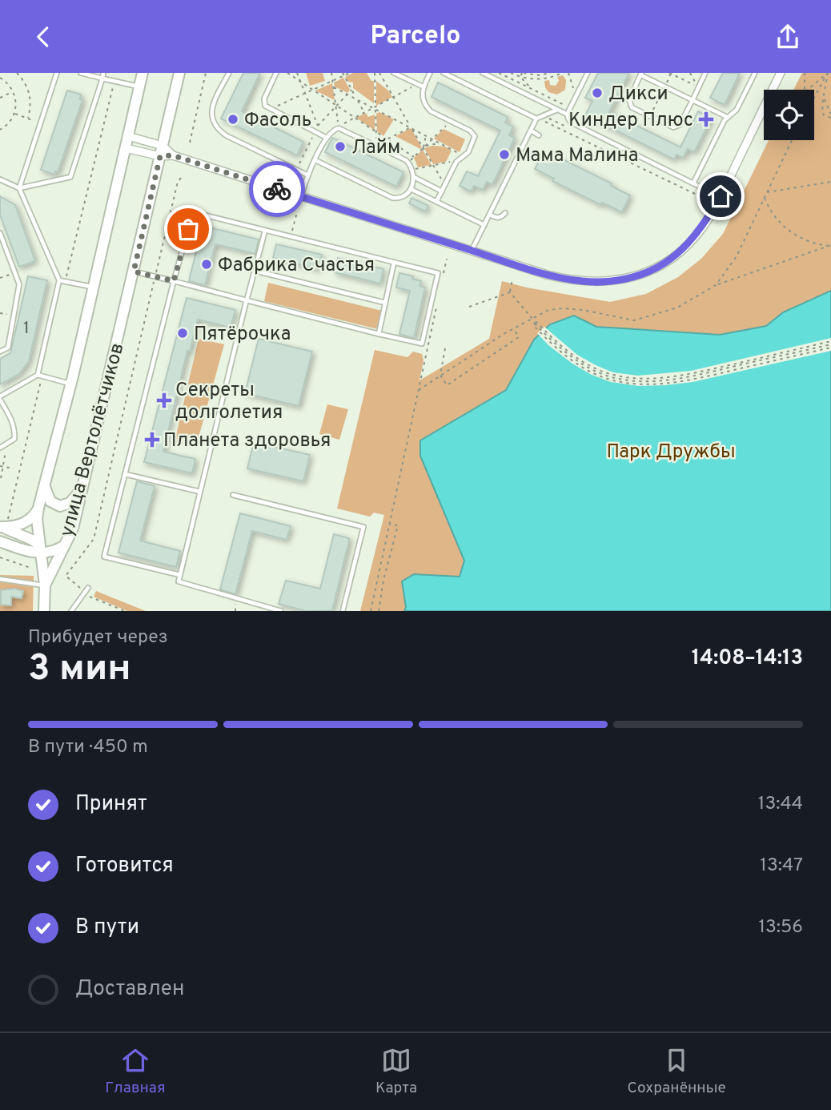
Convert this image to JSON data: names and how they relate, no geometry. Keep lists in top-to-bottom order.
{
  "streets": {
    "main road": ["улица Вертолётчиков"]
  },
  "parks": ["Парк Дружбы"],
  "places": {
    "other": [
      "Дикси",
      "Фасоль",
      "Лайм",
      "Мама Малина",
      "Фабрика Счастья",
      "Пятёрочка"
    ],
    "health": ["Киндер Плюс", "Секреты долголетия", "Планета здоровья"]
  },
  "house_numbers": ["1"],
  "page": {
    "header": "Parcelo",
    "heading": ["3 мин", "Прибудет через", "14:08–14:13"],
    "bar": "В пути · 450 m",
    "list": [
      ["Принят", "13:44"],
      ["Готовится", "13:47"],
      ["В пути", "13:56"],
      "Доставлен"
    ],
    "tabs": ["Главная", "Карта", "Сохранённые"]
  }
}
